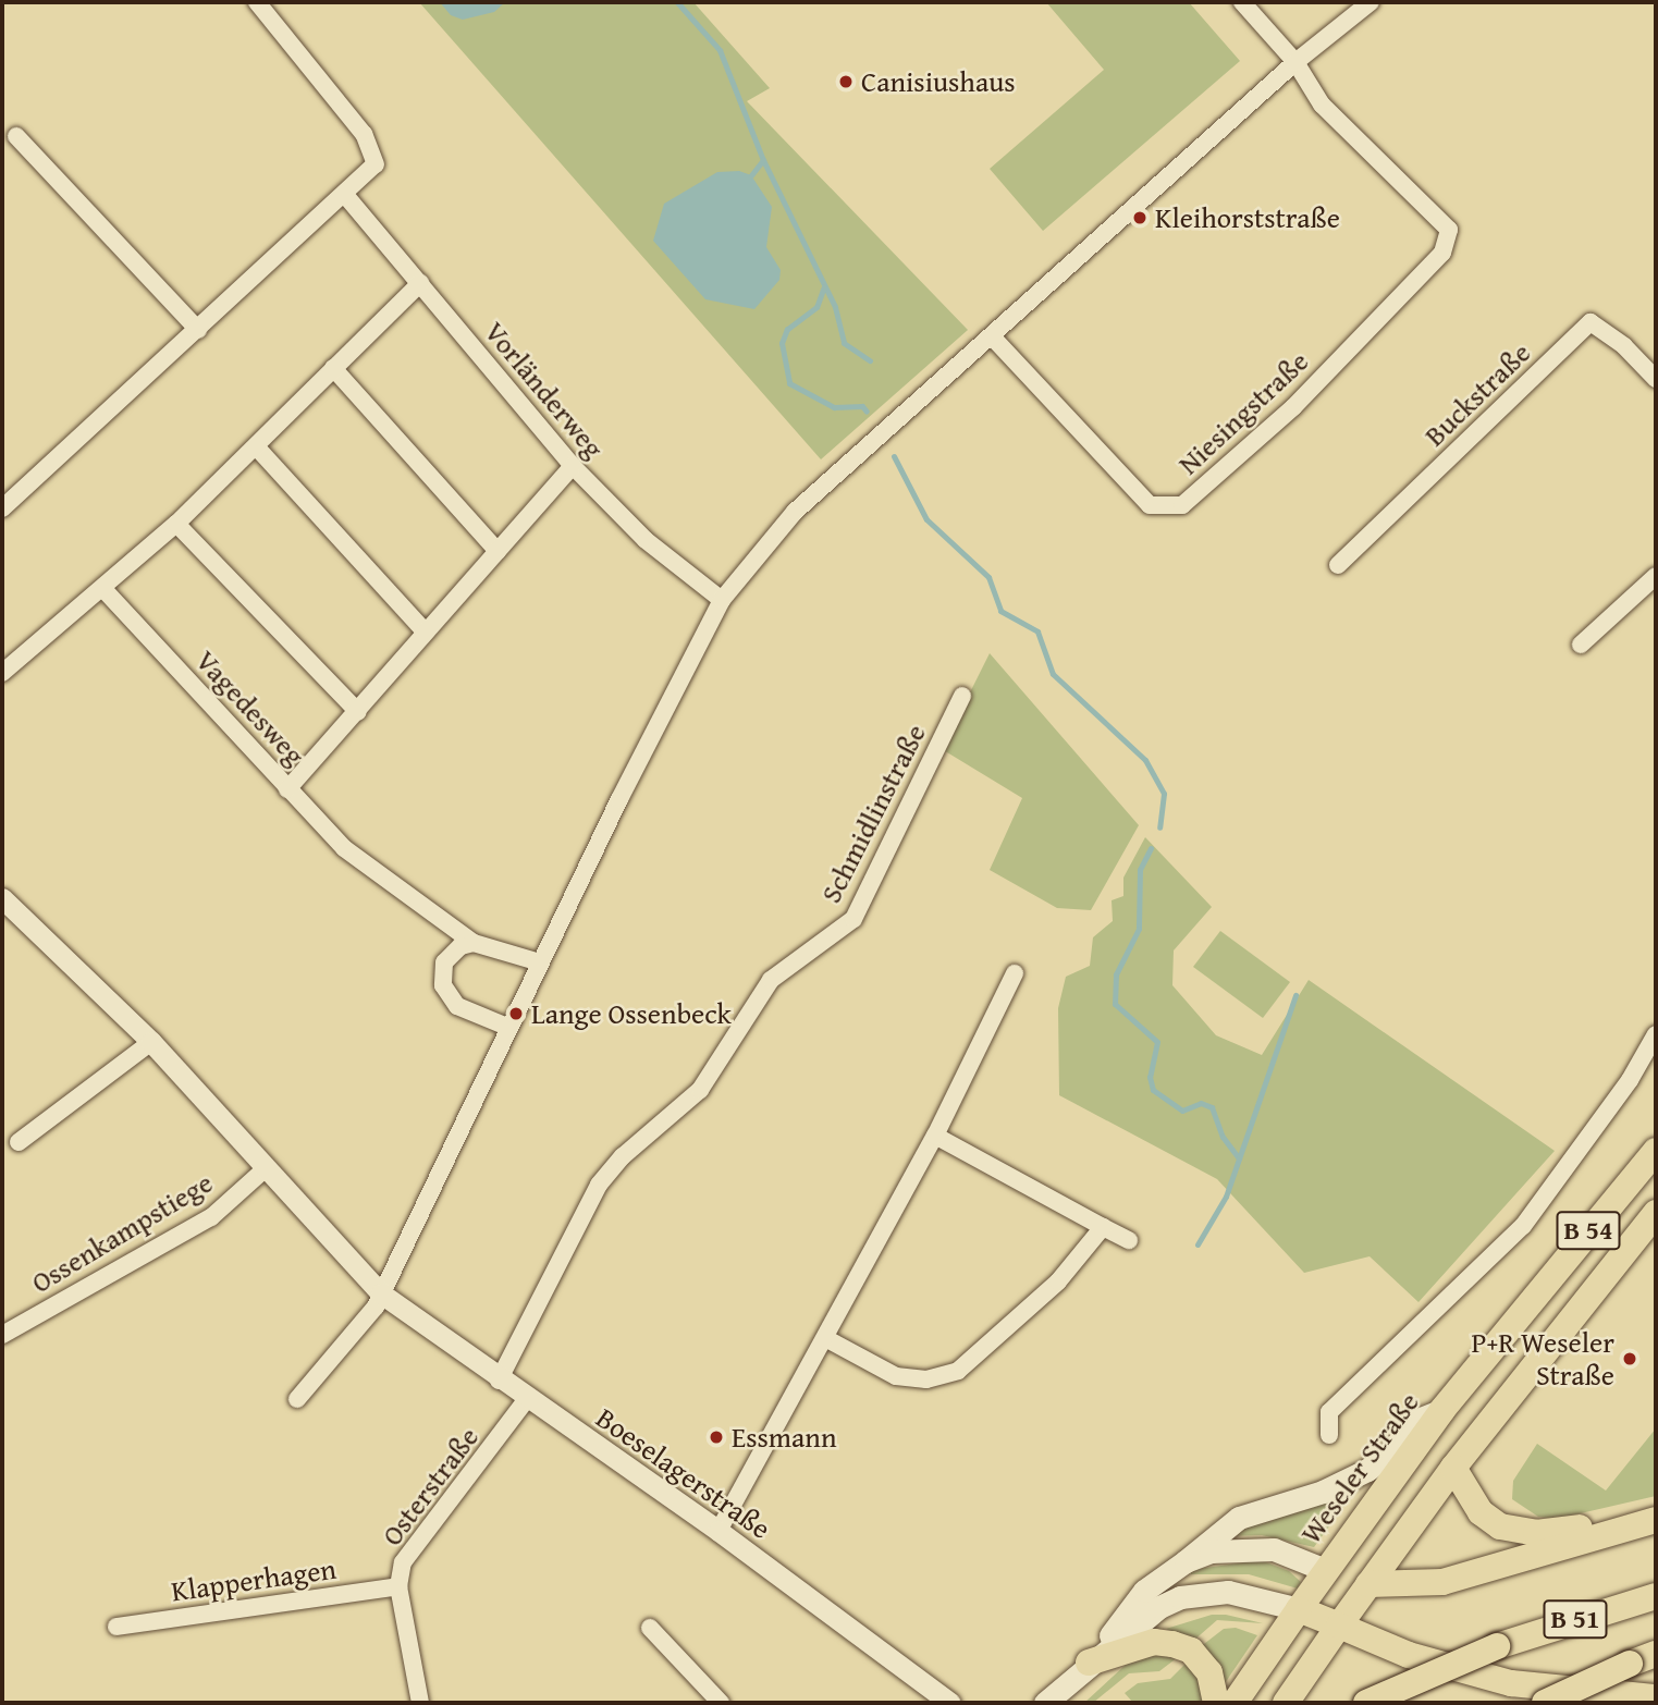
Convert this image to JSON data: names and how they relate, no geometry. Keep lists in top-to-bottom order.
{
  "streets": {
    "main road": ["B 54", "Weseler Straße", "B 51"],
    "street": [
      "Vorländerweg",
      "Buckstraße",
      "Niesingstraße",
      "Vagedesweg",
      "Schmidlinstraße",
      "Ossenkampstiege",
      "Boeselagerstraße",
      "Osterstraße",
      "Klapperhagen"
    ]
  },
  "crossings": [
    ["Vorländerweg", "Vagedesweg"],
    ["Schmidlinstraße", "Boeselagerstraße"],
    ["B 54", "Weseler Straße"],
    ["Ossenkampstiege", "Boeselagerstraße"],
    ["Boeselagerstraße", "Osterstraße"],
    ["Osterstraße", "Klapperhagen"]
  ],
  "places": [
    "Canisiushaus",
    "Kleihorststraße",
    "Lange Ossenbeck",
    "P+R Weseler Straße",
    "Essmann"
  ]
}
